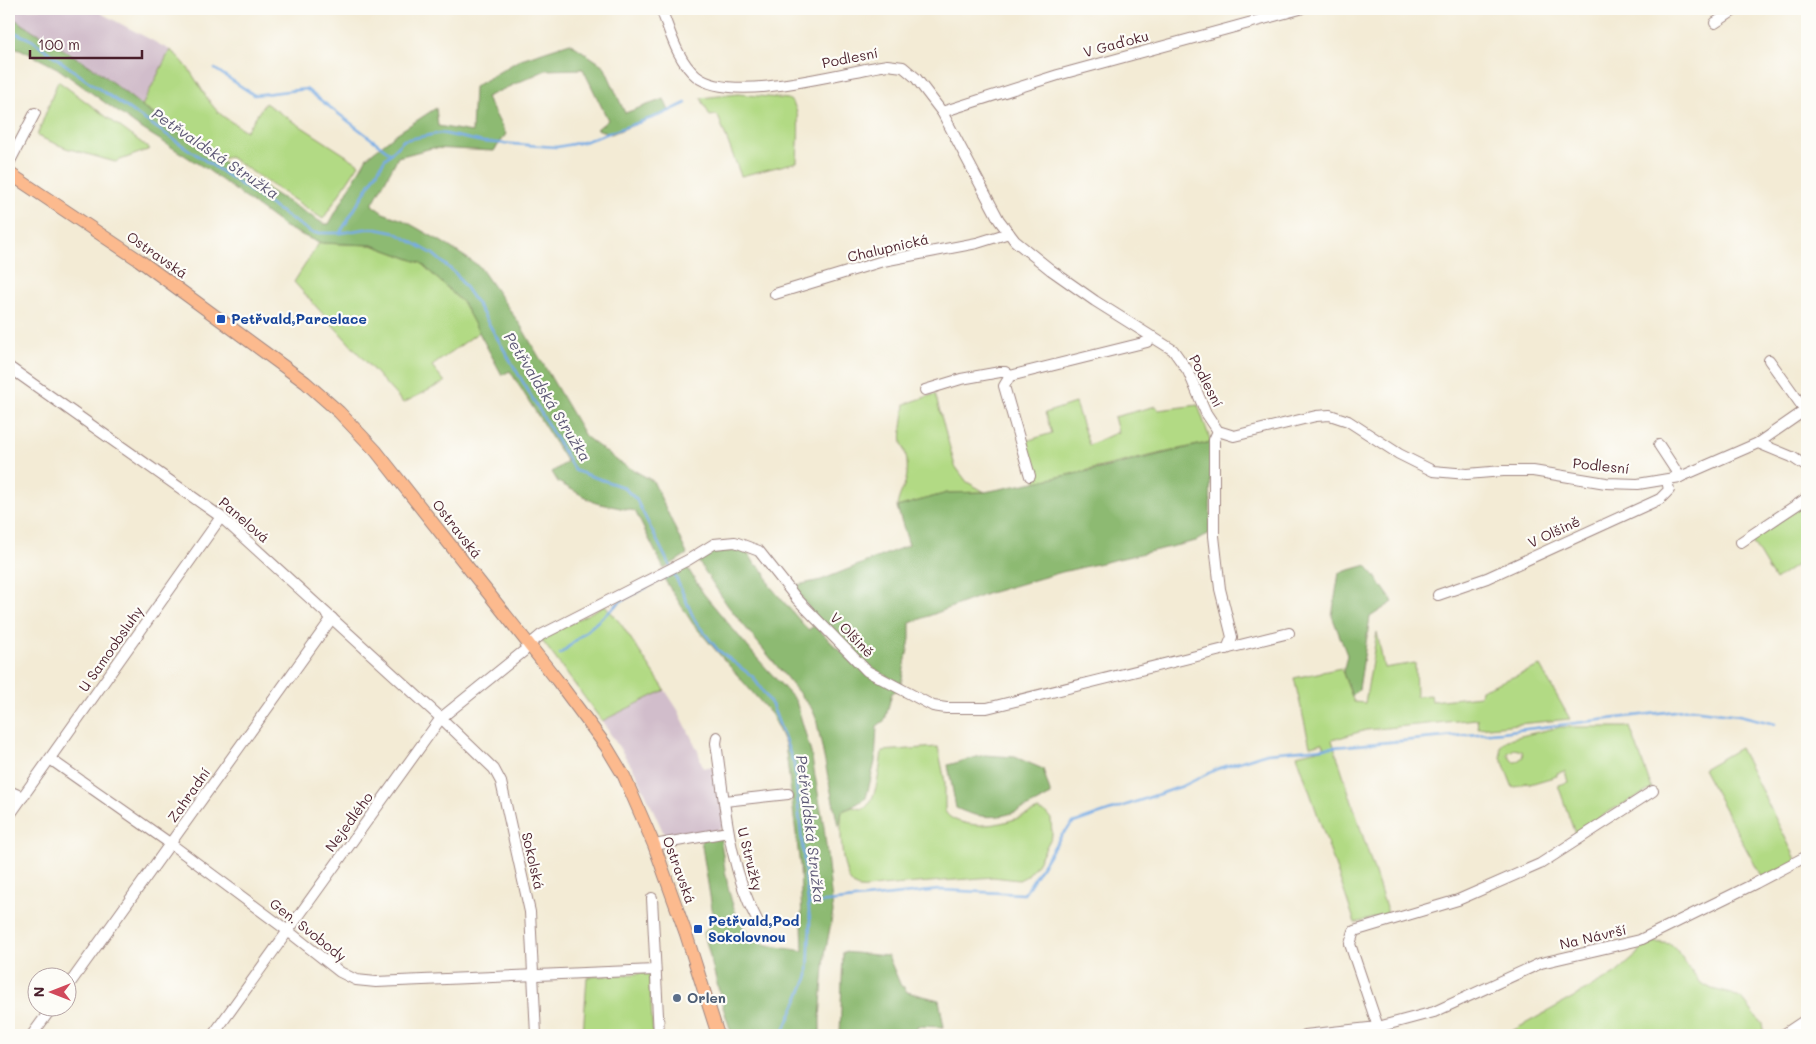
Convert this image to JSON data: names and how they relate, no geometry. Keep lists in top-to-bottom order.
{
  "streets": {
    "main road": ["Ostravská"],
    "street": [
      "V Gaďoku",
      "Podlesní",
      "Chalupnická",
      "Panelová",
      "V Olšině",
      "U Samoobsluhy",
      "Zahradní",
      "Nejedlého",
      "U Stružky",
      "Sokolská",
      "Gen. Svobody",
      "Na Návrší"
    ]
  },
  "crossings": [
    ["V Gaďoku", "Podlesní"],
    ["Podlesní", "Chalupnická"],
    ["Podlesní", "V Olšině"],
    ["Ostravská", "V Olšině"],
    ["Ostravská", "Nejedlého"],
    ["Panelová", "U Samoobsluhy"],
    ["Panelová", "Zahradní"],
    ["Panelová", "Nejedlého"],
    ["Panelová", "Sokolská"],
    ["V Olšině", "Nejedlého"],
    ["U Samoobsluhy", "Gen. Svobody"],
    ["Zahradní", "Gen. Svobody"],
    ["Nejedlého", "Sokolská"],
    ["Nejedlého", "Gen. Svobody"],
    ["Sokolská", "Gen. Svobody"]
  ],
  "water": ["Petřvaldská Stružka"],
  "places": {
    "transit": ["Petřvald,Parcelace", "Petřvald,Pod Sokolovnou"],
    "other": ["Orlen"]
  },
  "scale_bar": "100 m",
  "north": "left"
}
